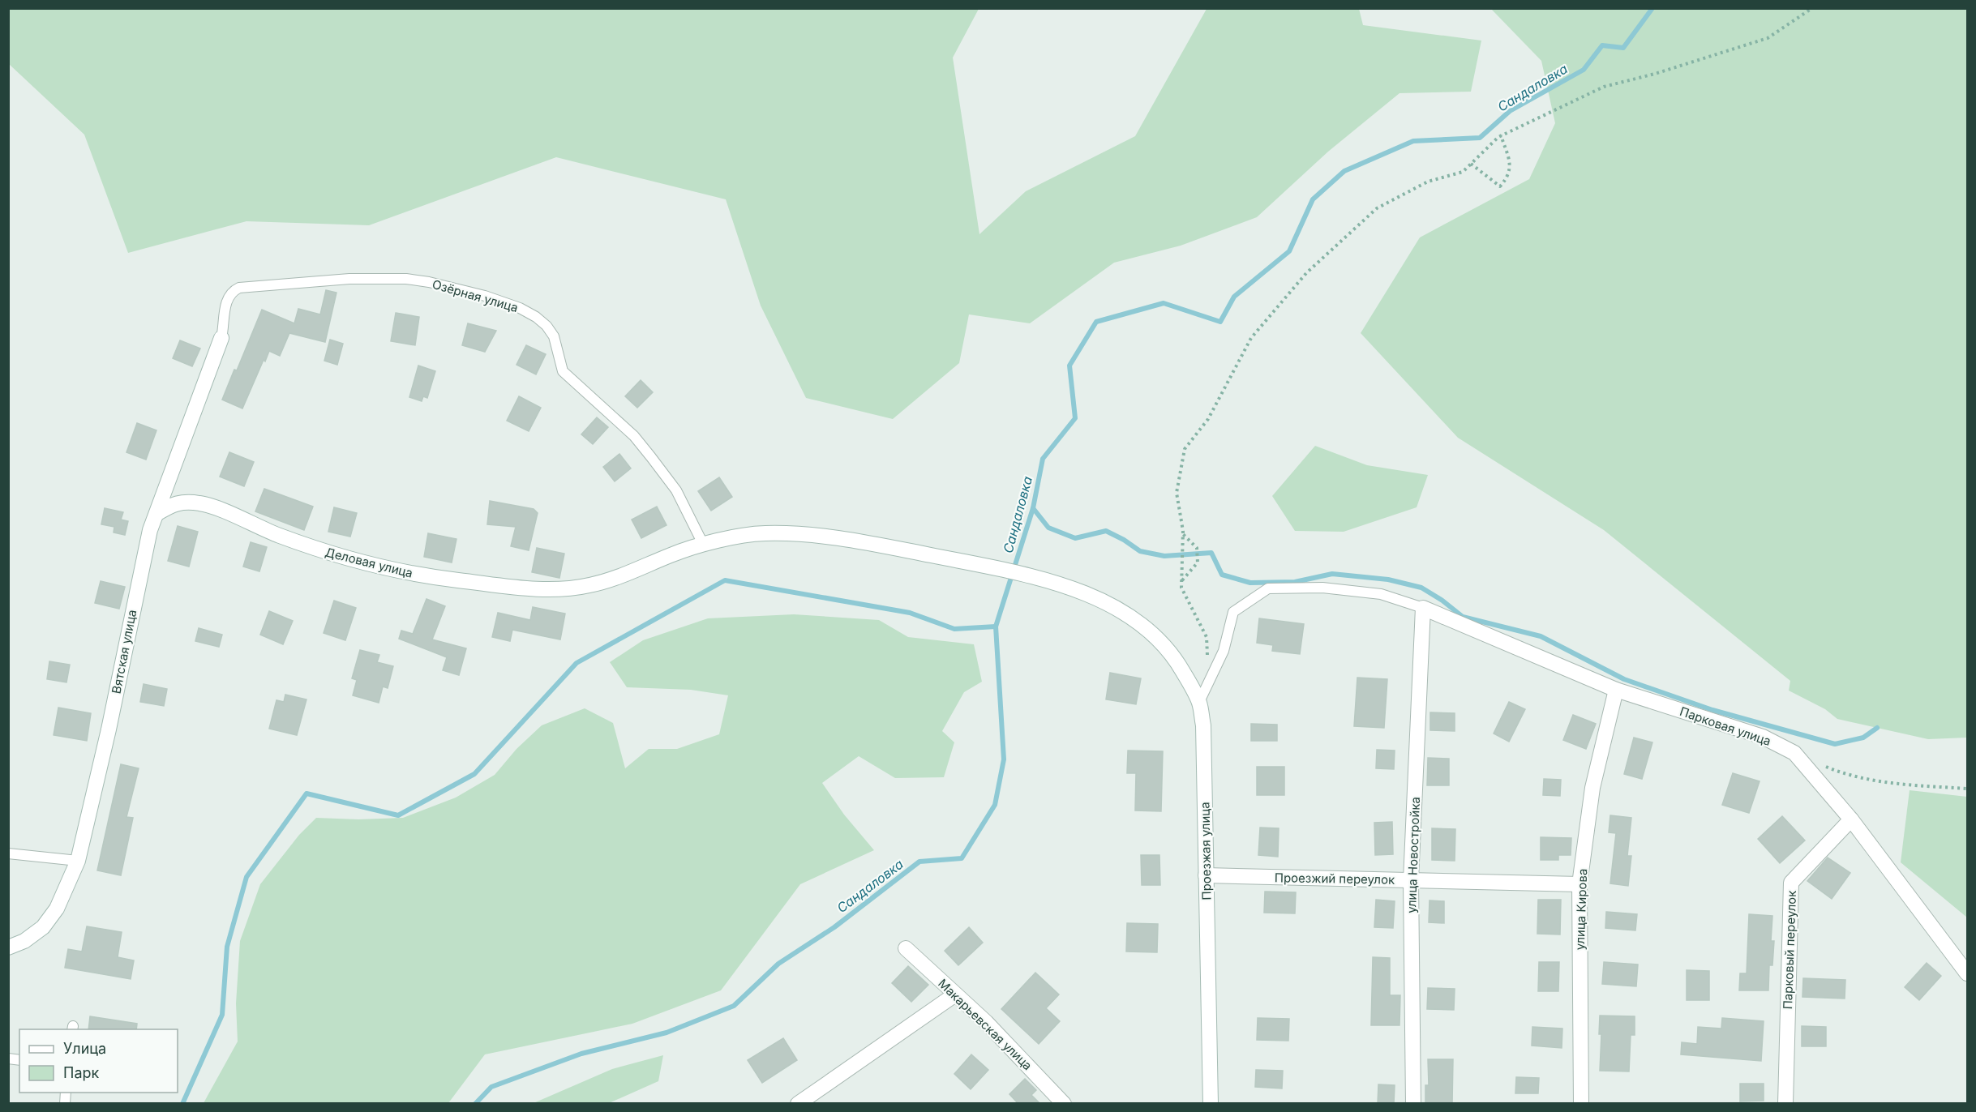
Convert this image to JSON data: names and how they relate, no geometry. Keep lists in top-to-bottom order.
{
  "streets": {
    "street": [
      "Деловая улица",
      "Вятская улица",
      "Парковая улица",
      "Проезжая улица",
      "улица Новостройка",
      "Проезжий переулок",
      "улица Кирова",
      "Парковый переулок",
      "Макарьевская улица"
    ],
    "lane": ["Озёрная улица"]
  },
  "crossings": [
    ["Озёрная улица", "Деловая улица"],
    ["Озёрная улица", "Вятская улица"],
    ["Деловая улица", "Вятская улица"],
    ["Деловая улица", "Проезжая улица"],
    ["Парковая улица", "улица Новостройка"],
    ["Парковая улица", "улица Кирова"],
    ["Парковая улица", "Парковый переулок"],
    ["Проезжая улица", "Проезжий переулок"],
    ["улица Новостройка", "Проезжий переулок"],
    ["Проезжий переулок", "улица Кирова"]
  ],
  "water": ["Сандаловка"],
  "legend": ["Улица", "Парк"]
}
